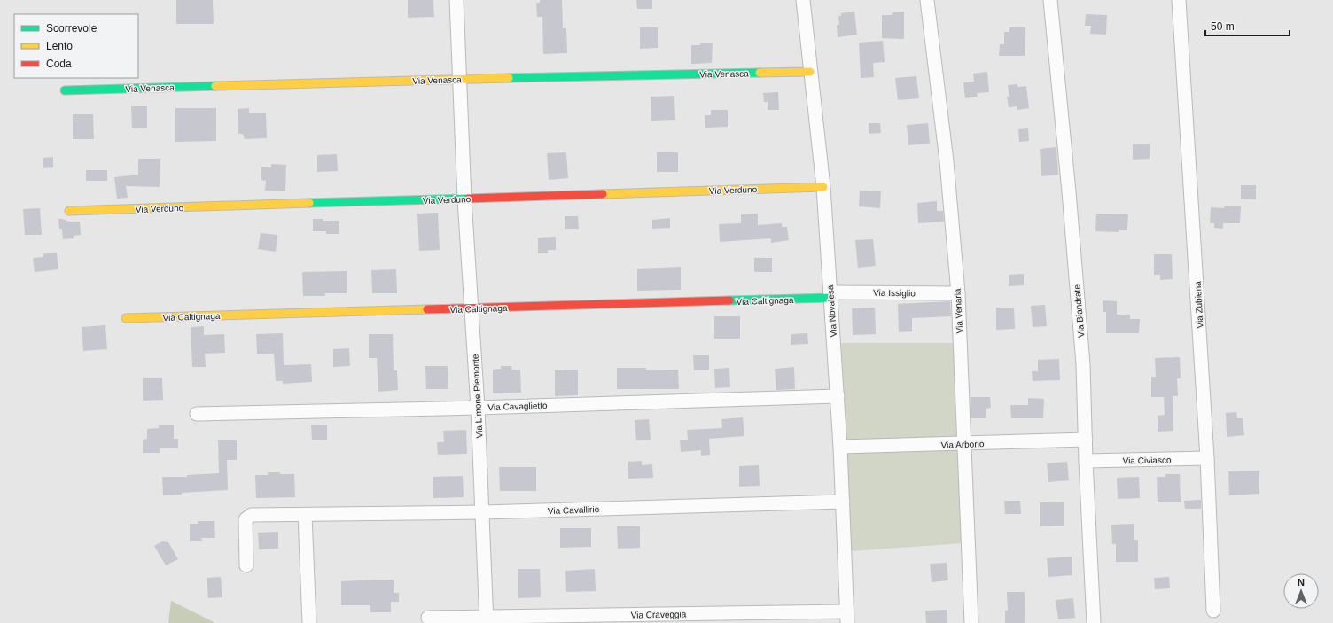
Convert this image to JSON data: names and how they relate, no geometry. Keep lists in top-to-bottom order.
{
  "streets": {
    "street": [
      "Via Venasca",
      "Via Verduno",
      "Via Issiglio",
      "Via Caltignaga",
      "Via Zubiena",
      "Via Novalesa",
      "Via Venaria",
      "Via Biandrate",
      "Via Limone Piemonte",
      "Via Cavaglietto",
      "Via Arborio",
      "Via Civiasco",
      "Via Cavallirio",
      "Via Craveggia"
    ]
  },
  "crossings": [
    ["Via Venasca", "Via Novalesa"],
    ["Via Venasca", "Via Limone Piemonte"],
    ["Via Verduno", "Via Novalesa"],
    ["Via Verduno", "Via Limone Piemonte"],
    ["Via Issiglio", "Via Caltignaga"],
    ["Via Issiglio", "Via Novalesa"],
    ["Via Issiglio", "Via Venaria"],
    ["Via Caltignaga", "Via Novalesa"],
    ["Via Caltignaga", "Via Limone Piemonte"],
    ["Via Zubiena", "Via Civiasco"],
    ["Via Novalesa", "Via Cavaglietto"],
    ["Via Novalesa", "Via Arborio"],
    ["Via Novalesa", "Via Cavallirio"],
    ["Via Novalesa", "Via Craveggia"],
    ["Via Venaria", "Via Arborio"],
    ["Via Biandrate", "Via Arborio"],
    ["Via Biandrate", "Via Civiasco"],
    ["Via Limone Piemonte", "Via Cavaglietto"],
    ["Via Limone Piemonte", "Via Cavallirio"],
    ["Via Limone Piemonte", "Via Craveggia"]
  ],
  "legend": ["Scorrevole", "Lento", "Coda"],
  "scale_bar": "50 m",
  "north": "top"
}
